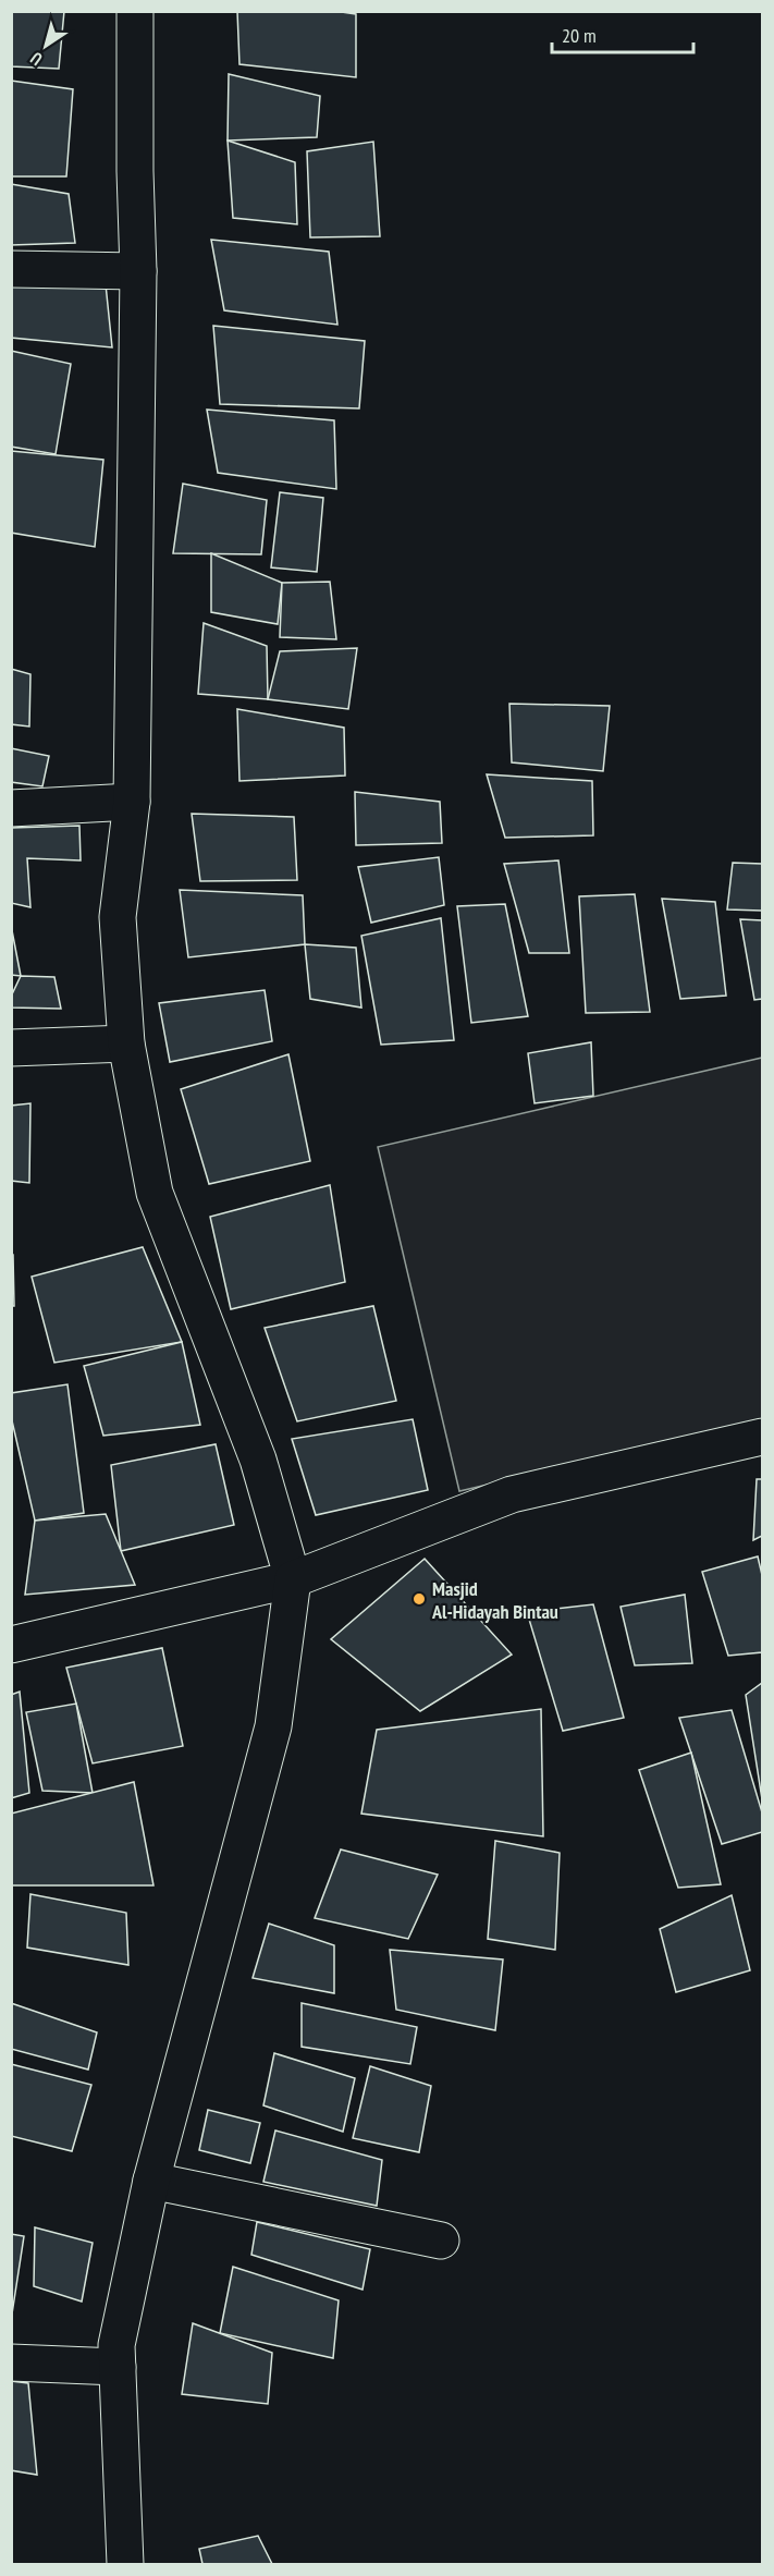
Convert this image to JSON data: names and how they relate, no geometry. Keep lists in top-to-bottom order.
{
  "places": ["Masjid Al-Hidayah Bintau"],
  "scale_bar": "20 m",
  "north": "bottom left"
}
